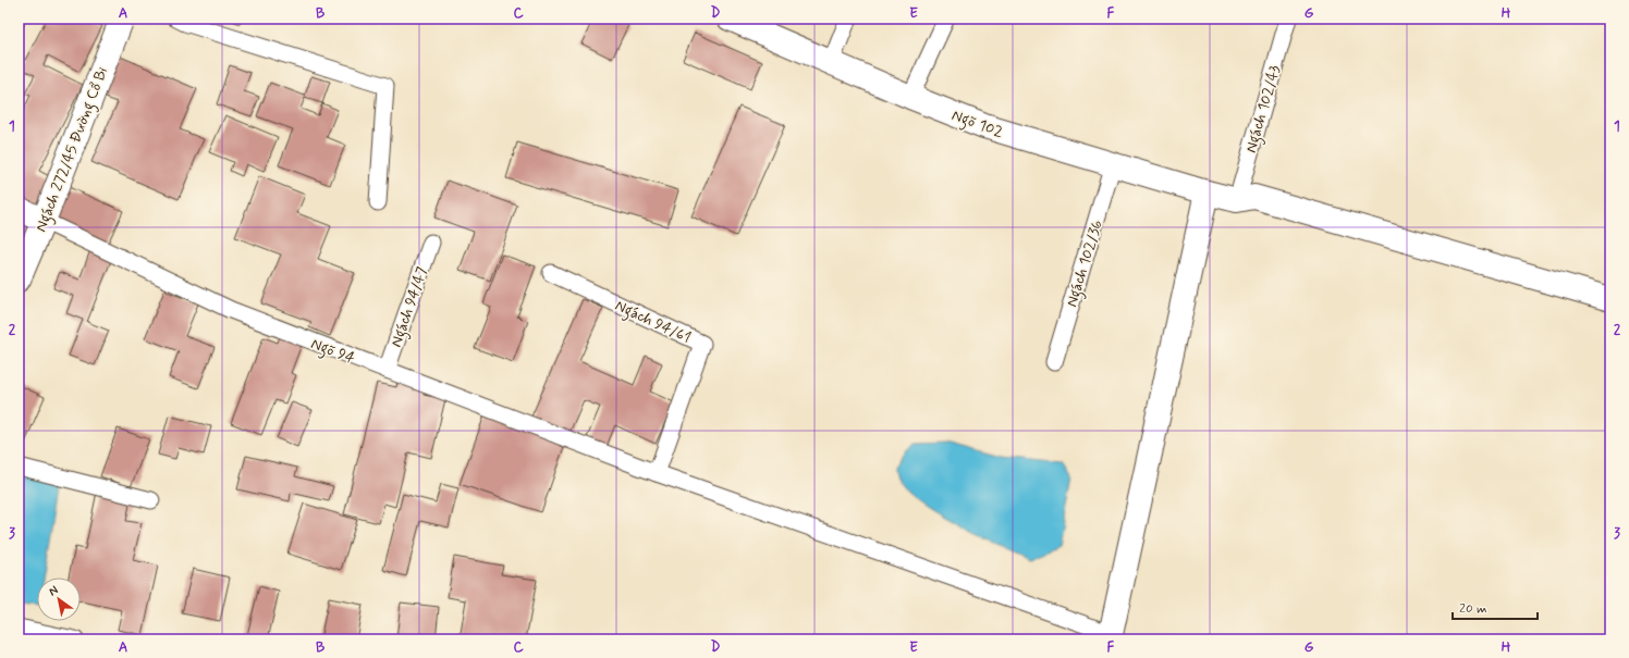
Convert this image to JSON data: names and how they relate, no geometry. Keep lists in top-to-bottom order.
{
  "streets": {
    "street": ["Ngõ 102", "Ngách 272/45 Đường Cổ Bi", "Ngõ 94"],
    "lane": [
      "Ngách 102/43",
      "Ngách 102/36",
      "Ngách 94/47",
      "Ngách 94/61"
    ]
  },
  "crossings": [
    ["Ngách 102/43", "Ngõ 102"],
    ["Ngõ 102", "Ngách 102/36"],
    ["Ngách 272/45 Đường Cổ Bi", "Ngõ 94"],
    ["Ngách 94/47", "Ngõ 94"],
    ["Ngách 94/61", "Ngõ 94"]
  ],
  "scale_bar": "20 m",
  "north": "top left",
  "grid": {
    "columns": [
      "A",
      "B",
      "C",
      "D",
      "E",
      "F",
      "G",
      "H"
    ],
    "rows": ["1", "2", "3"]
  }
}
